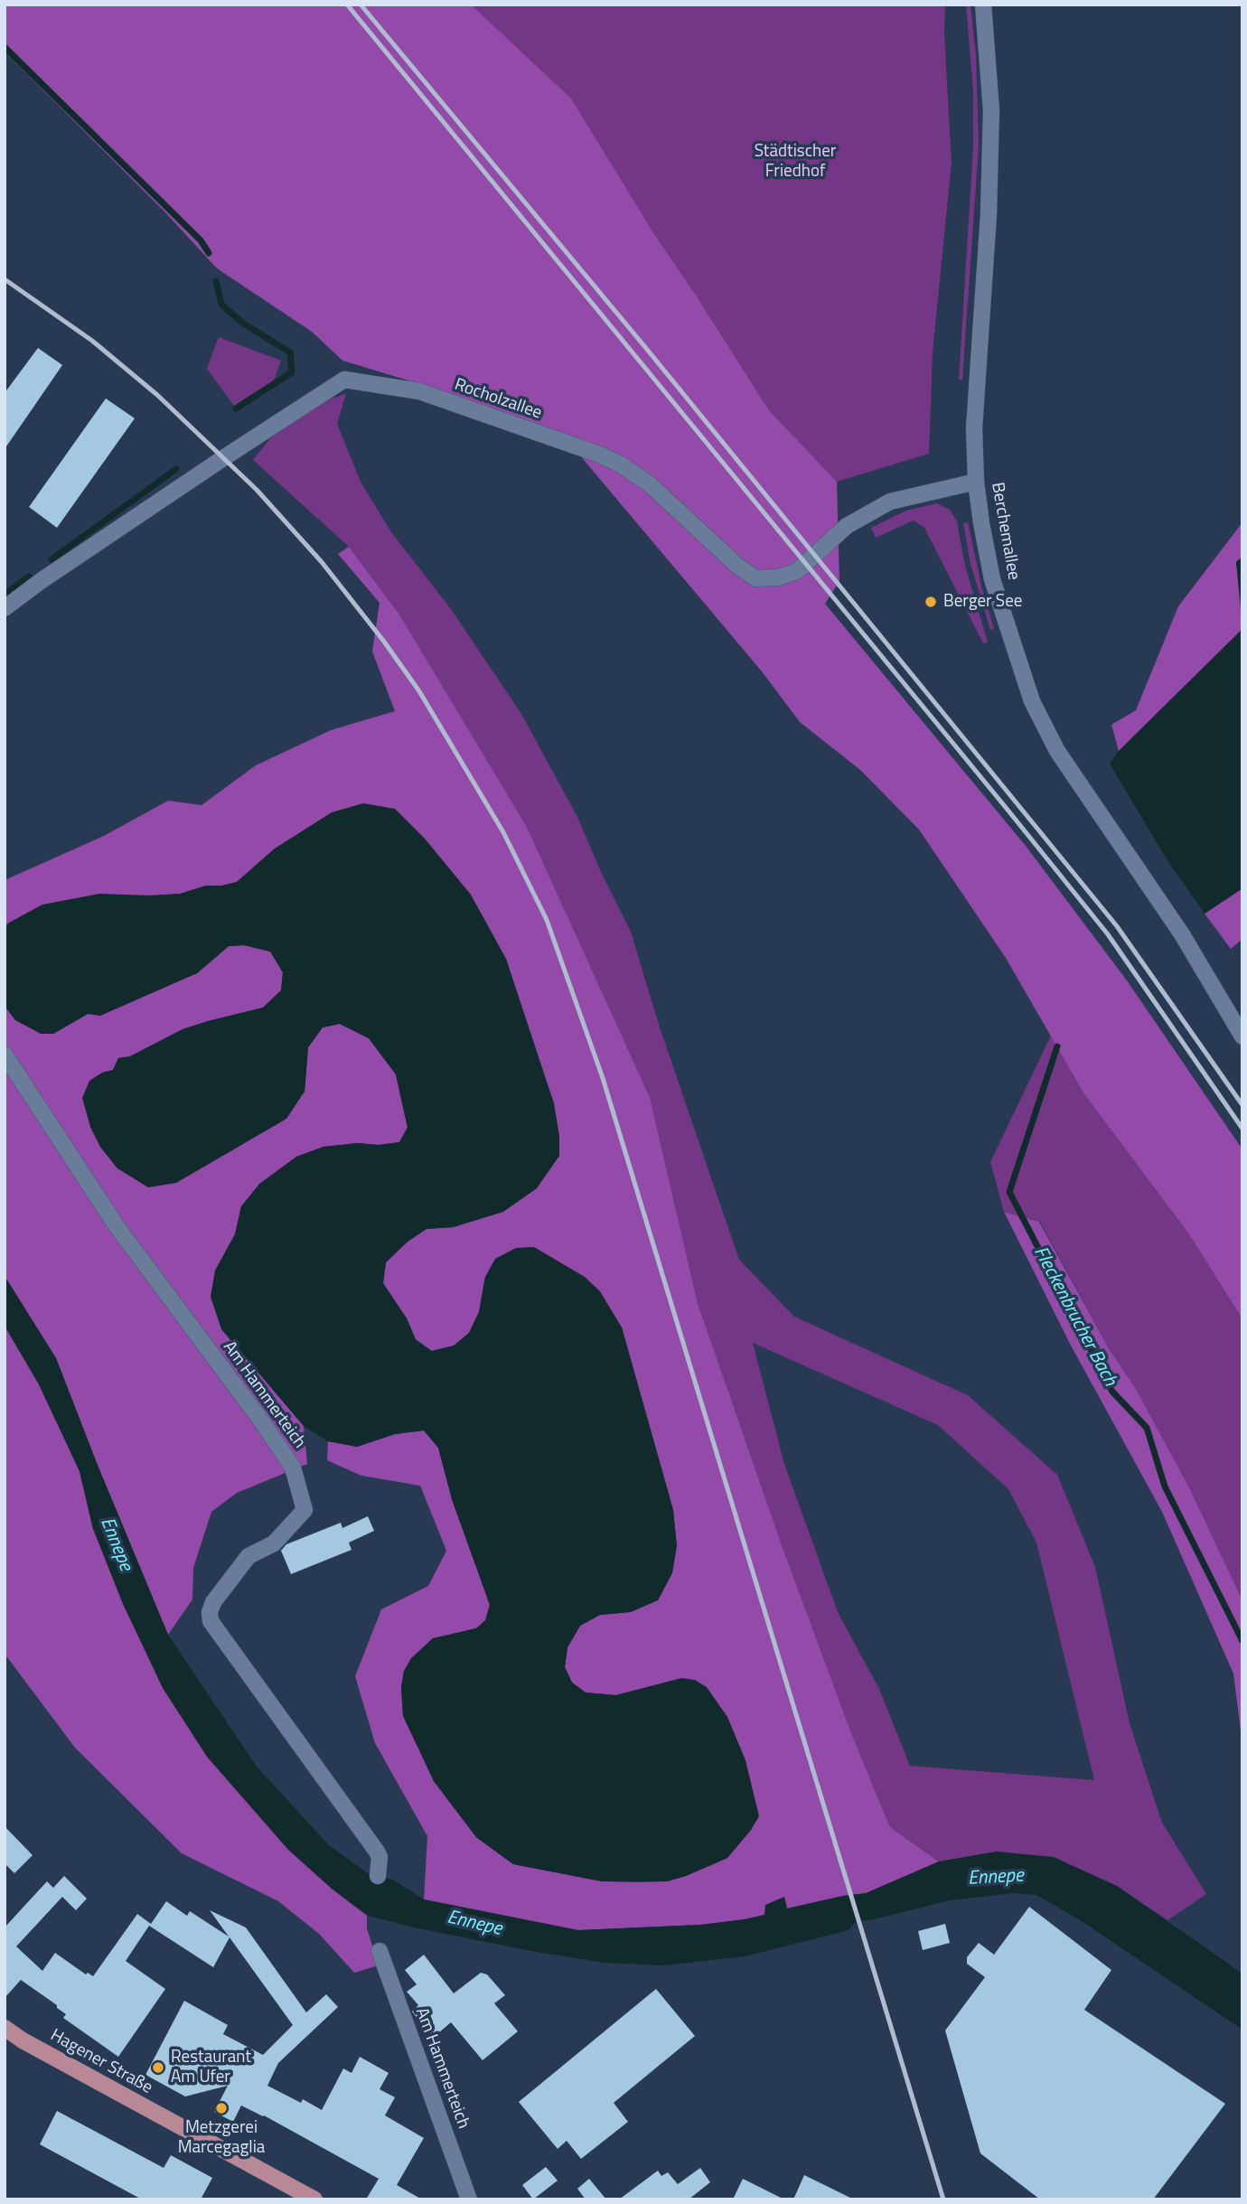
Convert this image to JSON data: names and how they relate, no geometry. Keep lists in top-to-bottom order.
{
  "streets": {
    "main road": ["Hagener Straße"],
    "street": ["Rocholzallee", "Berchemallee", "Am Hammerteich"]
  },
  "crossings": [
    ["Rocholzallee", "Berchemallee"]
  ],
  "water": ["Fleckenbrucher Bach", "Ennepe"],
  "parks": ["Städtischer Friedhof"],
  "places": ["Berger See", "Restaurant Am Ufer", "Metzgerei Marcegaglia"]
}
